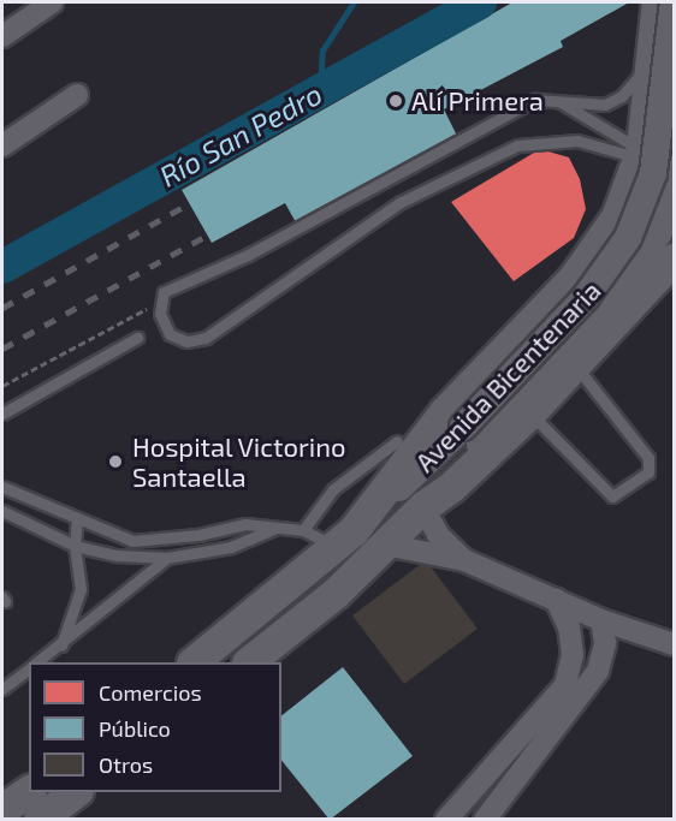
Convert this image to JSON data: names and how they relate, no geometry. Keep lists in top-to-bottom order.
{
  "streets": {
    "main road": ["Avenida Bicentenaria"]
  },
  "water": ["Río San Pedro"],
  "places": ["Alí Primera", "Hospital Victorino Santaella"],
  "legend": ["Comercios", "Público", "Otros"]
}
